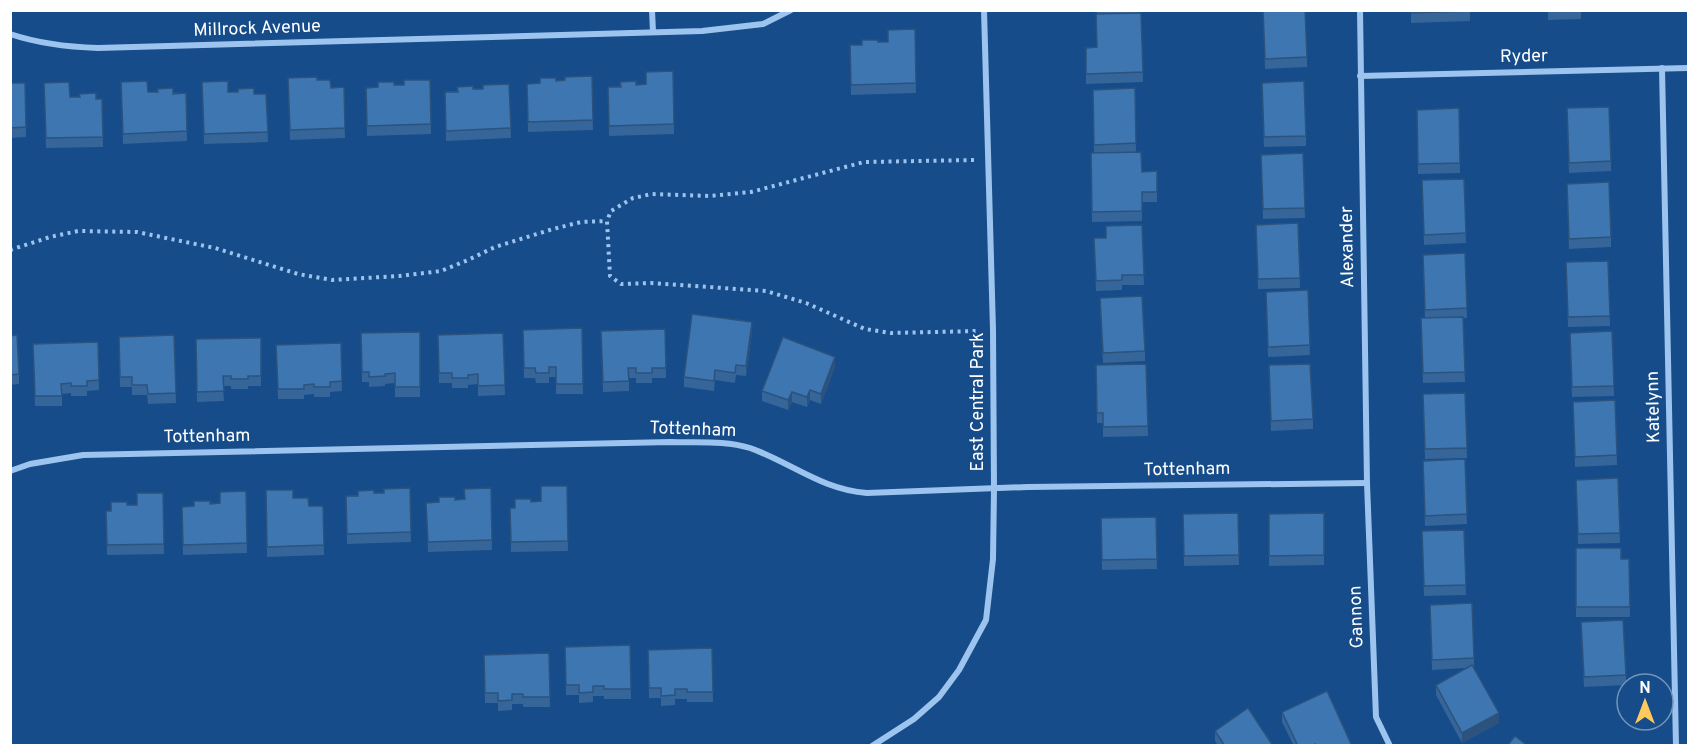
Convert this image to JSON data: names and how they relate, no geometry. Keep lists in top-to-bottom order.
{
  "streets": {
    "street": [
      "Millrock Avenue",
      "Ryder",
      "Alexander",
      "East Central Park",
      "Katelynn",
      "Tottenham",
      "Gannon"
    ]
  },
  "crossings": [
    ["Ryder", "Alexander"],
    ["Ryder", "Katelynn"],
    ["Alexander", "Tottenham"],
    ["Alexander", "Gannon"],
    ["East Central Park", "Tottenham"],
    ["Tottenham", "Gannon"]
  ],
  "north": "top"
}
